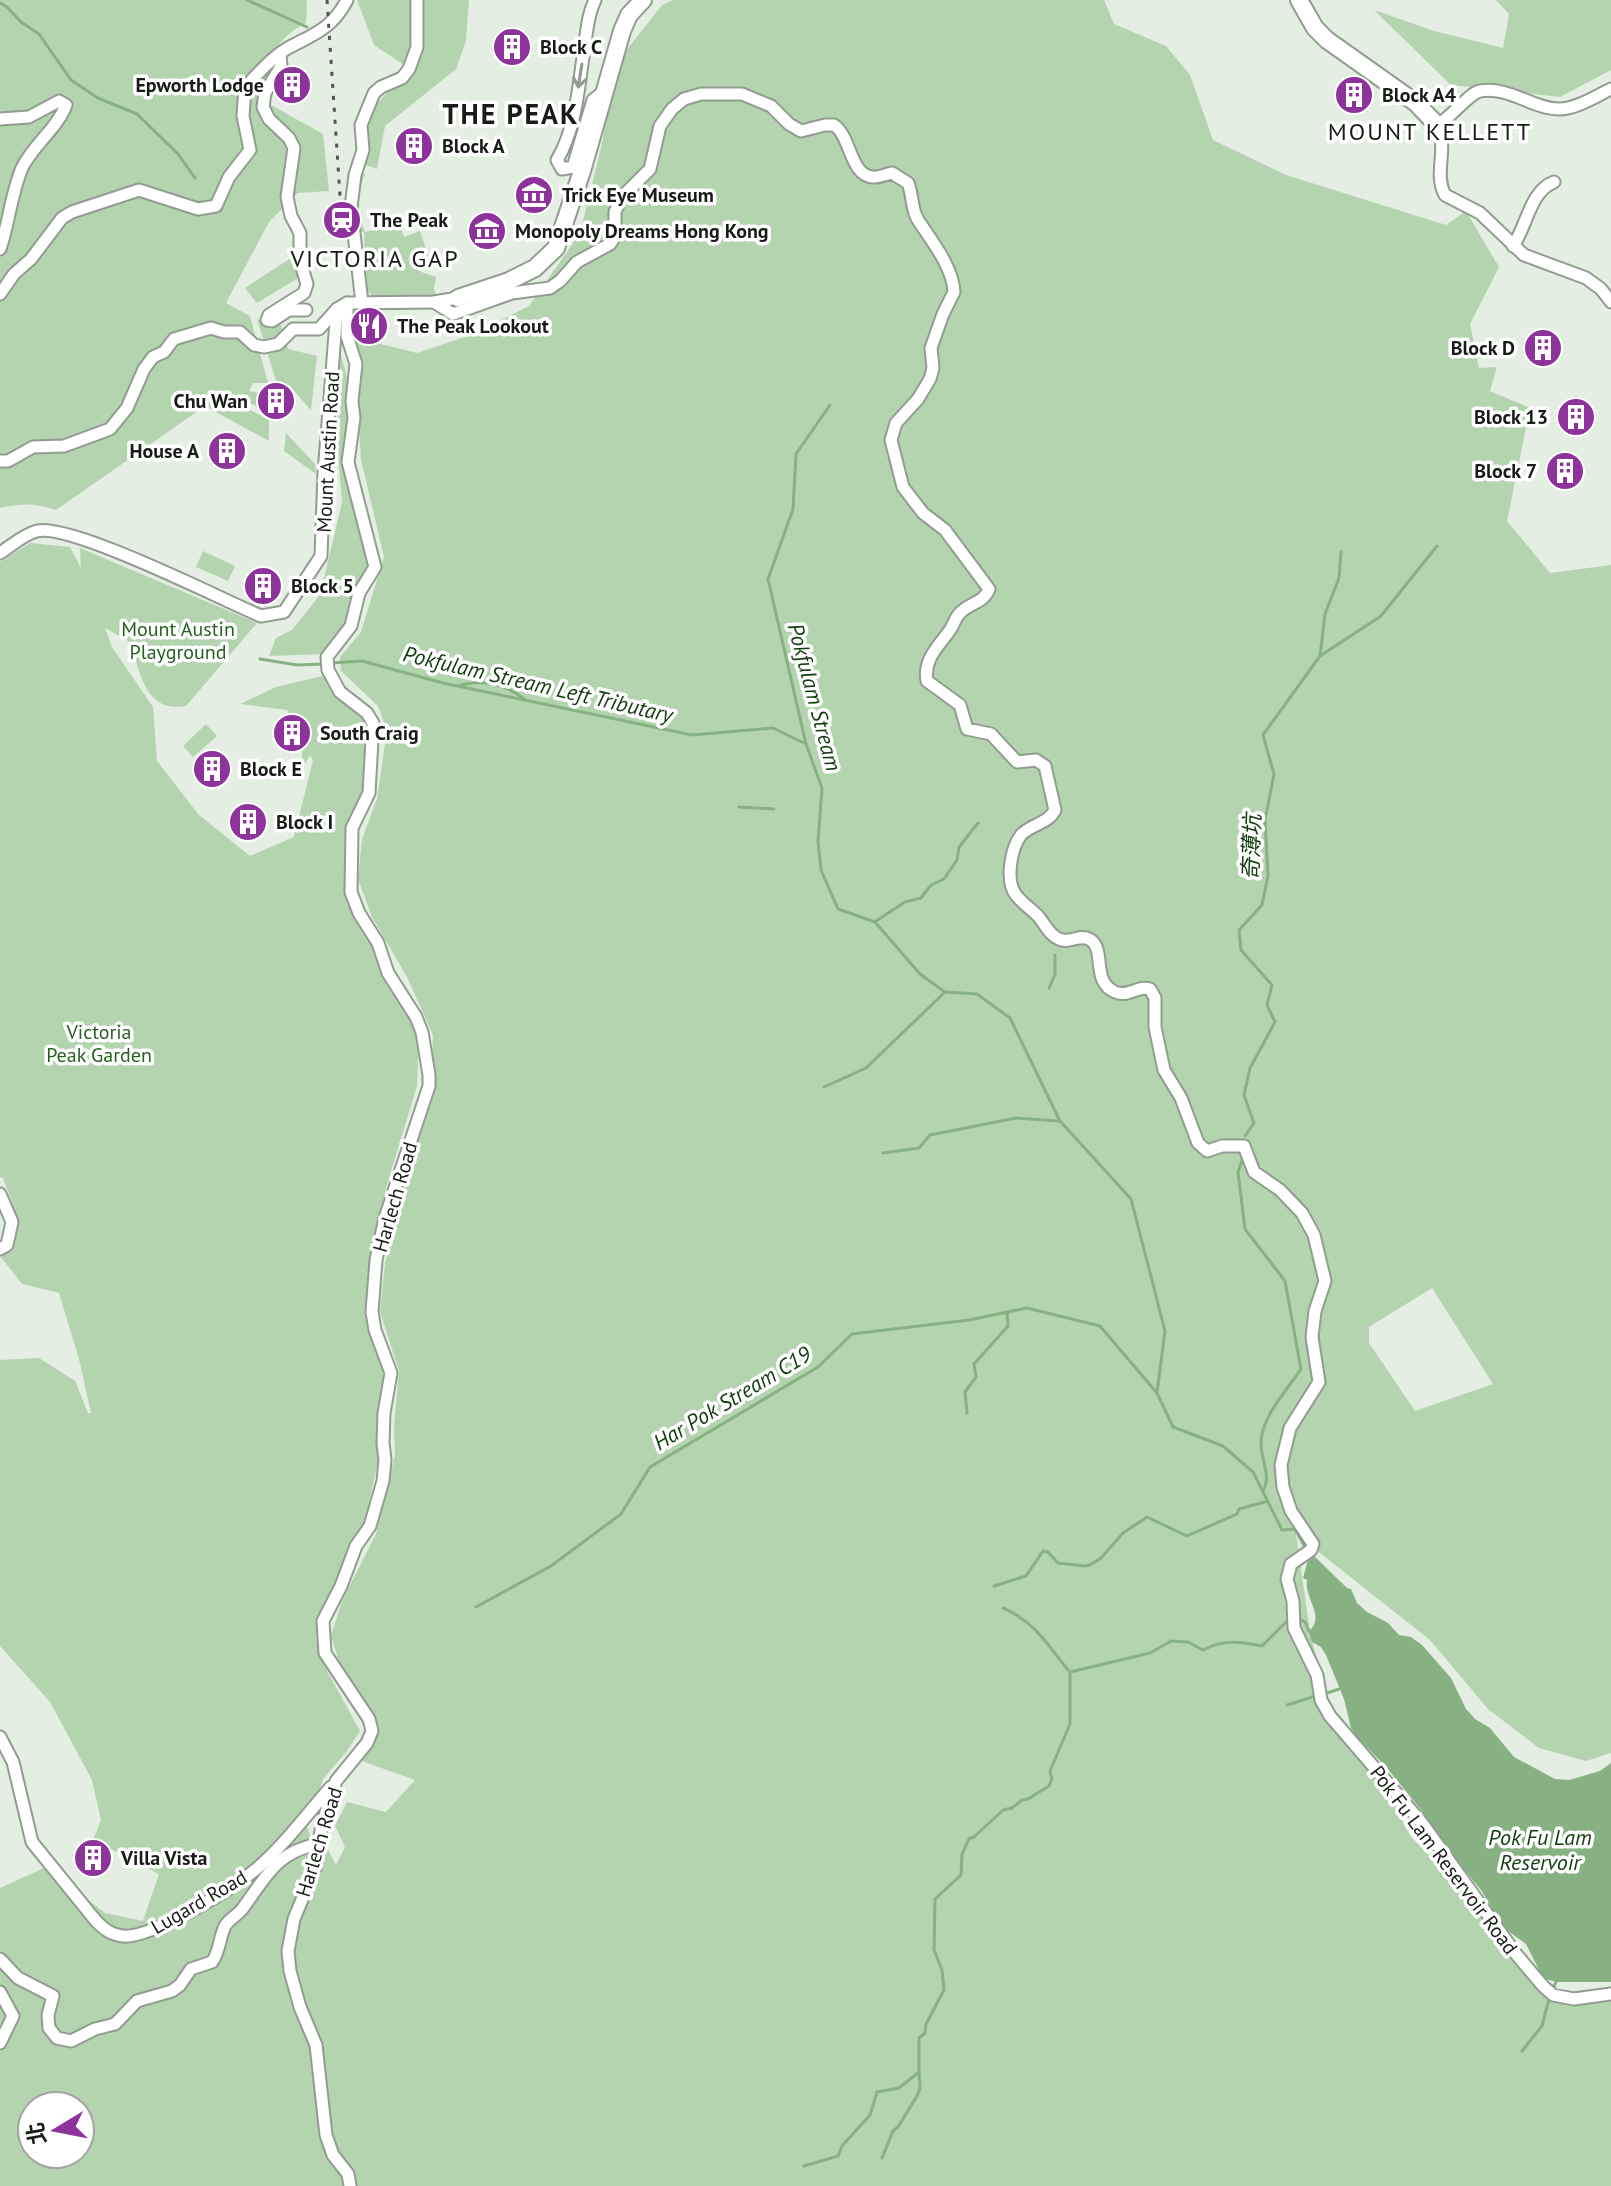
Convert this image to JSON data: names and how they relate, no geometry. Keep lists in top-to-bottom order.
{
  "streets": {
    "street": [
      "Mount Austin Road",
      "Harlech Road",
      "Pok Fu Lam Reservoir Road",
      "Lugard Road"
    ]
  },
  "crossings": [
    ["Mount Austin Road", "Harlech Road"],
    ["Harlech Road", "Lugard Road"]
  ],
  "districts": ["THE PEAK", "MOUNT KELLETT", "VICTORIA GAP"],
  "water": [
    "Pokfulam Stream Left Tributary",
    "Pokfulam Stream",
    "奇薄坑",
    "Har Pok Stream C19",
    "Pok Fu Lam Reservoir"
  ],
  "parks": ["Mount Austin Playground", "Victoria Peak Garden"],
  "places": {
    "building": [
      "Block C",
      "Epworth Lodge",
      "Block A4",
      "Block A",
      "Block D",
      "Chu Wan",
      "Block 13",
      "House A",
      "Block 7",
      "Block 5",
      "South Craig",
      "Block E",
      "Block I",
      "Villa Vista"
    ],
    "museum": ["Trick Eye Museum", "Monopoly Dreams Hong Kong"],
    "station": ["The Peak"],
    "restaurant": ["The Peak Lookout"]
  },
  "north": "left"
}
